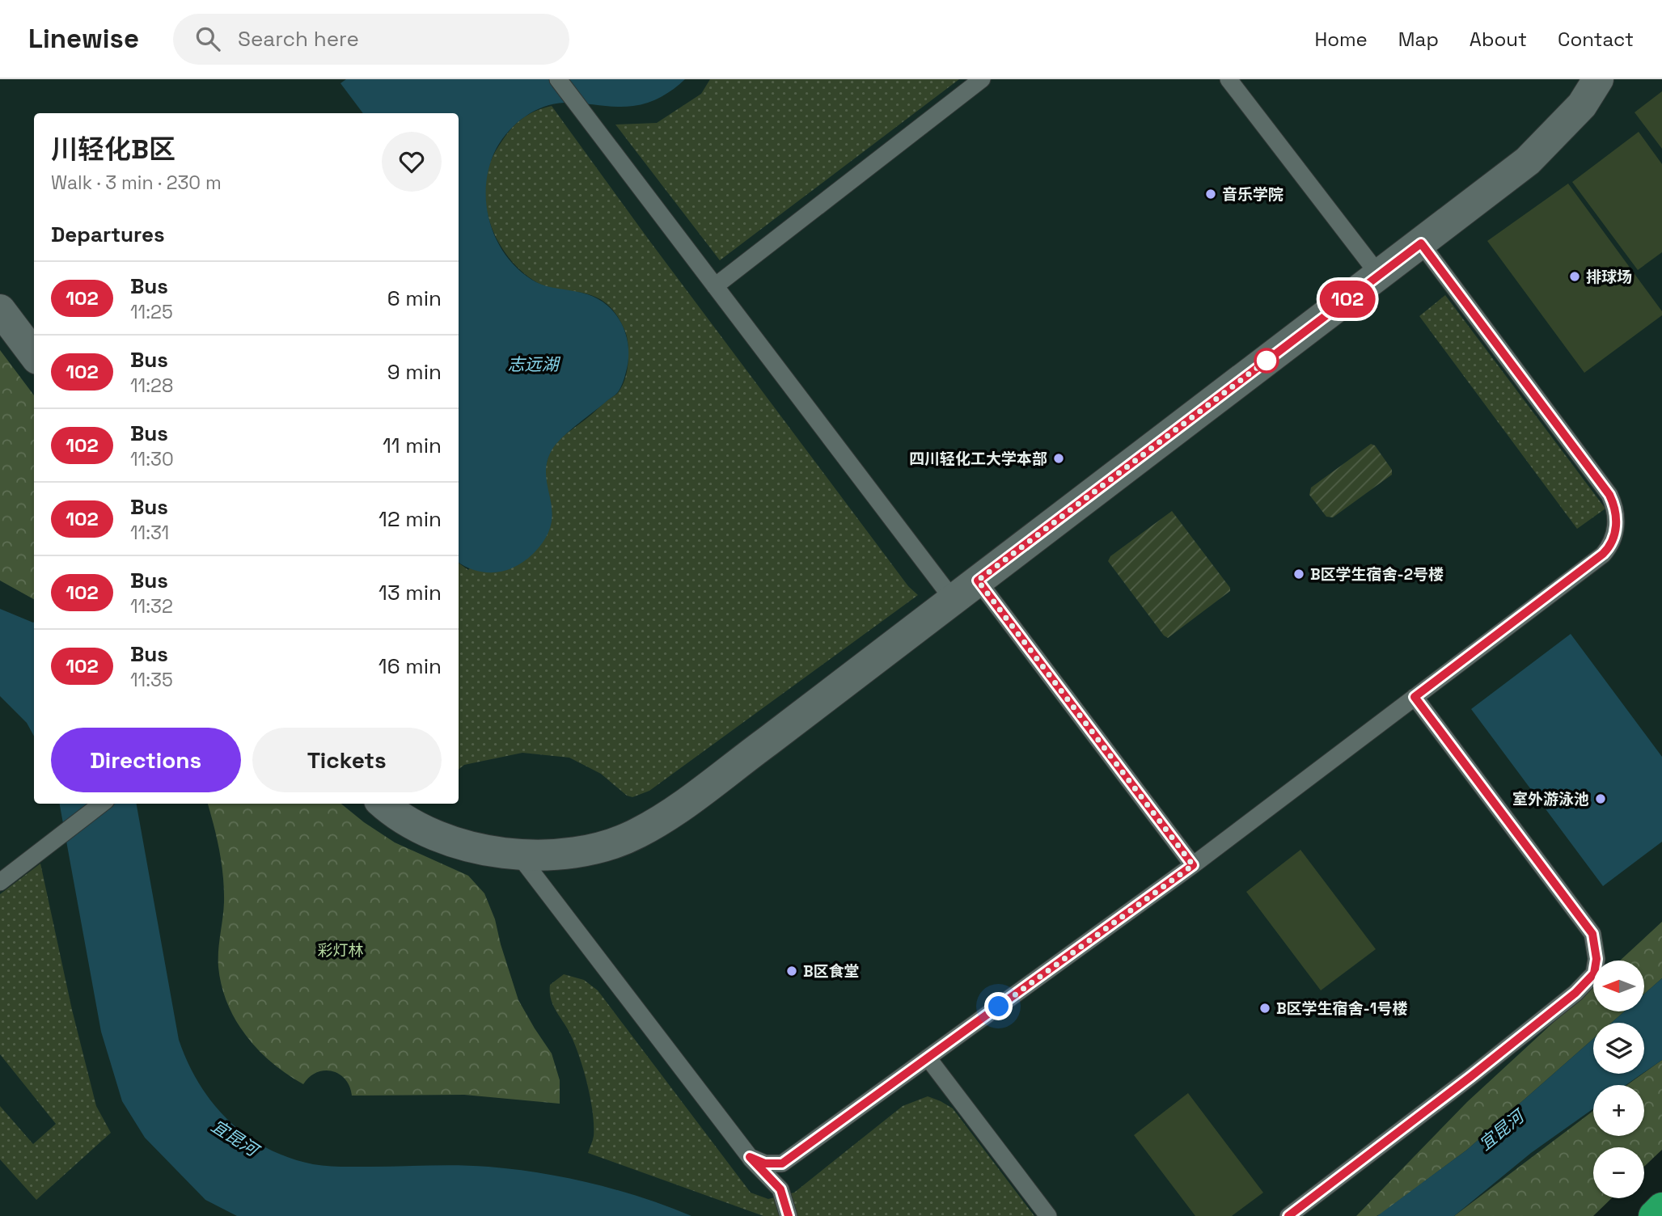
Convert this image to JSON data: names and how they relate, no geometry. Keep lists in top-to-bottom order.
{
  "water": ["志远湖", "宜昆河"],
  "parks": ["彩灯林"],
  "places": [
    "音乐学院",
    "排球场",
    "四川轻化工大学本部",
    "B区学生宿舍-2号楼",
    "室外游泳池",
    "B区食堂",
    "B区学生宿舍-1号楼"
  ],
  "lines": ["bus line 102"],
  "north": "left",
  "page": {
    "header": "Linewise",
    "search": "Search here",
    "nav": [
      "Home",
      "Map",
      "About",
      "Contact"
    ],
    "on_map": "102",
    "heading": [
      ["川轻化B区", "Walk · 3 min · 230 m"],
      "Departures"
    ],
    "list": [
      {
        "mark": "102",
        "name": "Bus",
        "note": "11:25",
        "value": "6 min"
      },
      {
        "mark": "102",
        "name": "Bus",
        "note": "11:28",
        "value": "9 min"
      },
      {
        "mark": "102",
        "name": "Bus",
        "note": "11:30",
        "value": "11 min"
      },
      {
        "mark": "102",
        "name": "Bus",
        "note": "11:31",
        "value": "12 min"
      },
      {
        "mark": "102",
        "name": "Bus",
        "note": "11:32",
        "value": "13 min"
      },
      {
        "mark": "102",
        "name": "Bus",
        "note": "11:35",
        "value": "16 min"
      }
    ],
    "buttons": ["Directions", "Tickets"],
    "map_buttons": ["+", "−"]
  }
}
